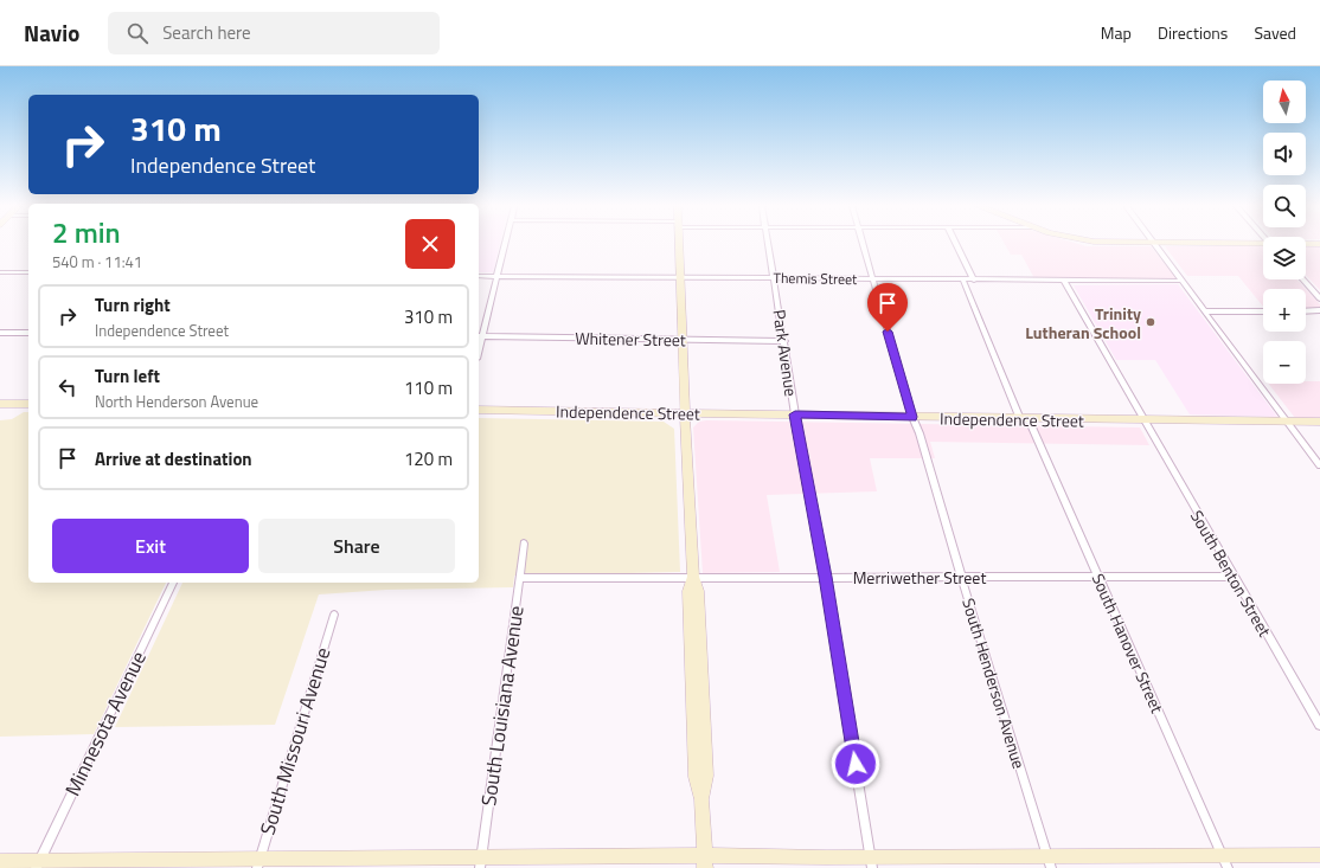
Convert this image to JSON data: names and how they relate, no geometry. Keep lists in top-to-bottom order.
{
  "streets": {
    "street": [
      "Themis Street",
      "Whitener Street",
      "Park Avenue",
      "Independence Street",
      "South Benton Street",
      "Merriwether Street",
      "South Hanover Street",
      "South Henderson Avenue",
      "South Louisiana Avenue",
      "Minnesota Avenue",
      "South Missouri Avenue"
    ]
  },
  "crossings": [
    ["Themis Street", "Park Avenue"],
    ["Themis Street", "South Benton Street"],
    ["Themis Street", "South Hanover Street"],
    ["Themis Street", "South Henderson Avenue"],
    ["Whitener Street", "Park Avenue"],
    ["Park Avenue", "Independence Street"],
    ["Park Avenue", "Merriwether Street"],
    ["Independence Street", "South Benton Street"],
    ["Independence Street", "South Hanover Street"],
    ["Independence Street", "South Henderson Avenue"],
    ["South Benton Street", "Merriwether Street"],
    ["Merriwether Street", "South Hanover Street"],
    ["Merriwether Street", "South Henderson Avenue"],
    ["Merriwether Street", "South Louisiana Avenue"]
  ],
  "places": ["Trinity Lutheran School"],
  "north": "top",
  "page": {
    "header": "Navio",
    "search": "Search here",
    "nav": ["Map", "Directions", "Saved"],
    "map_buttons": ["+", "−"],
    "turn": ["310 m", "Independence Street"],
    "heading": ["2 min", "540 m · 11:41"],
    "list": [
      {
        "name": "Turn right",
        "note": "Independence Street",
        "value": "310 m"
      },
      {
        "name": "Turn left",
        "note": "North Henderson Avenue",
        "value": "110 m"
      },
      {
        "name": "Arrive at destination",
        "value": "120 m"
      }
    ],
    "buttons": ["Exit", "Share"]
  }
}
